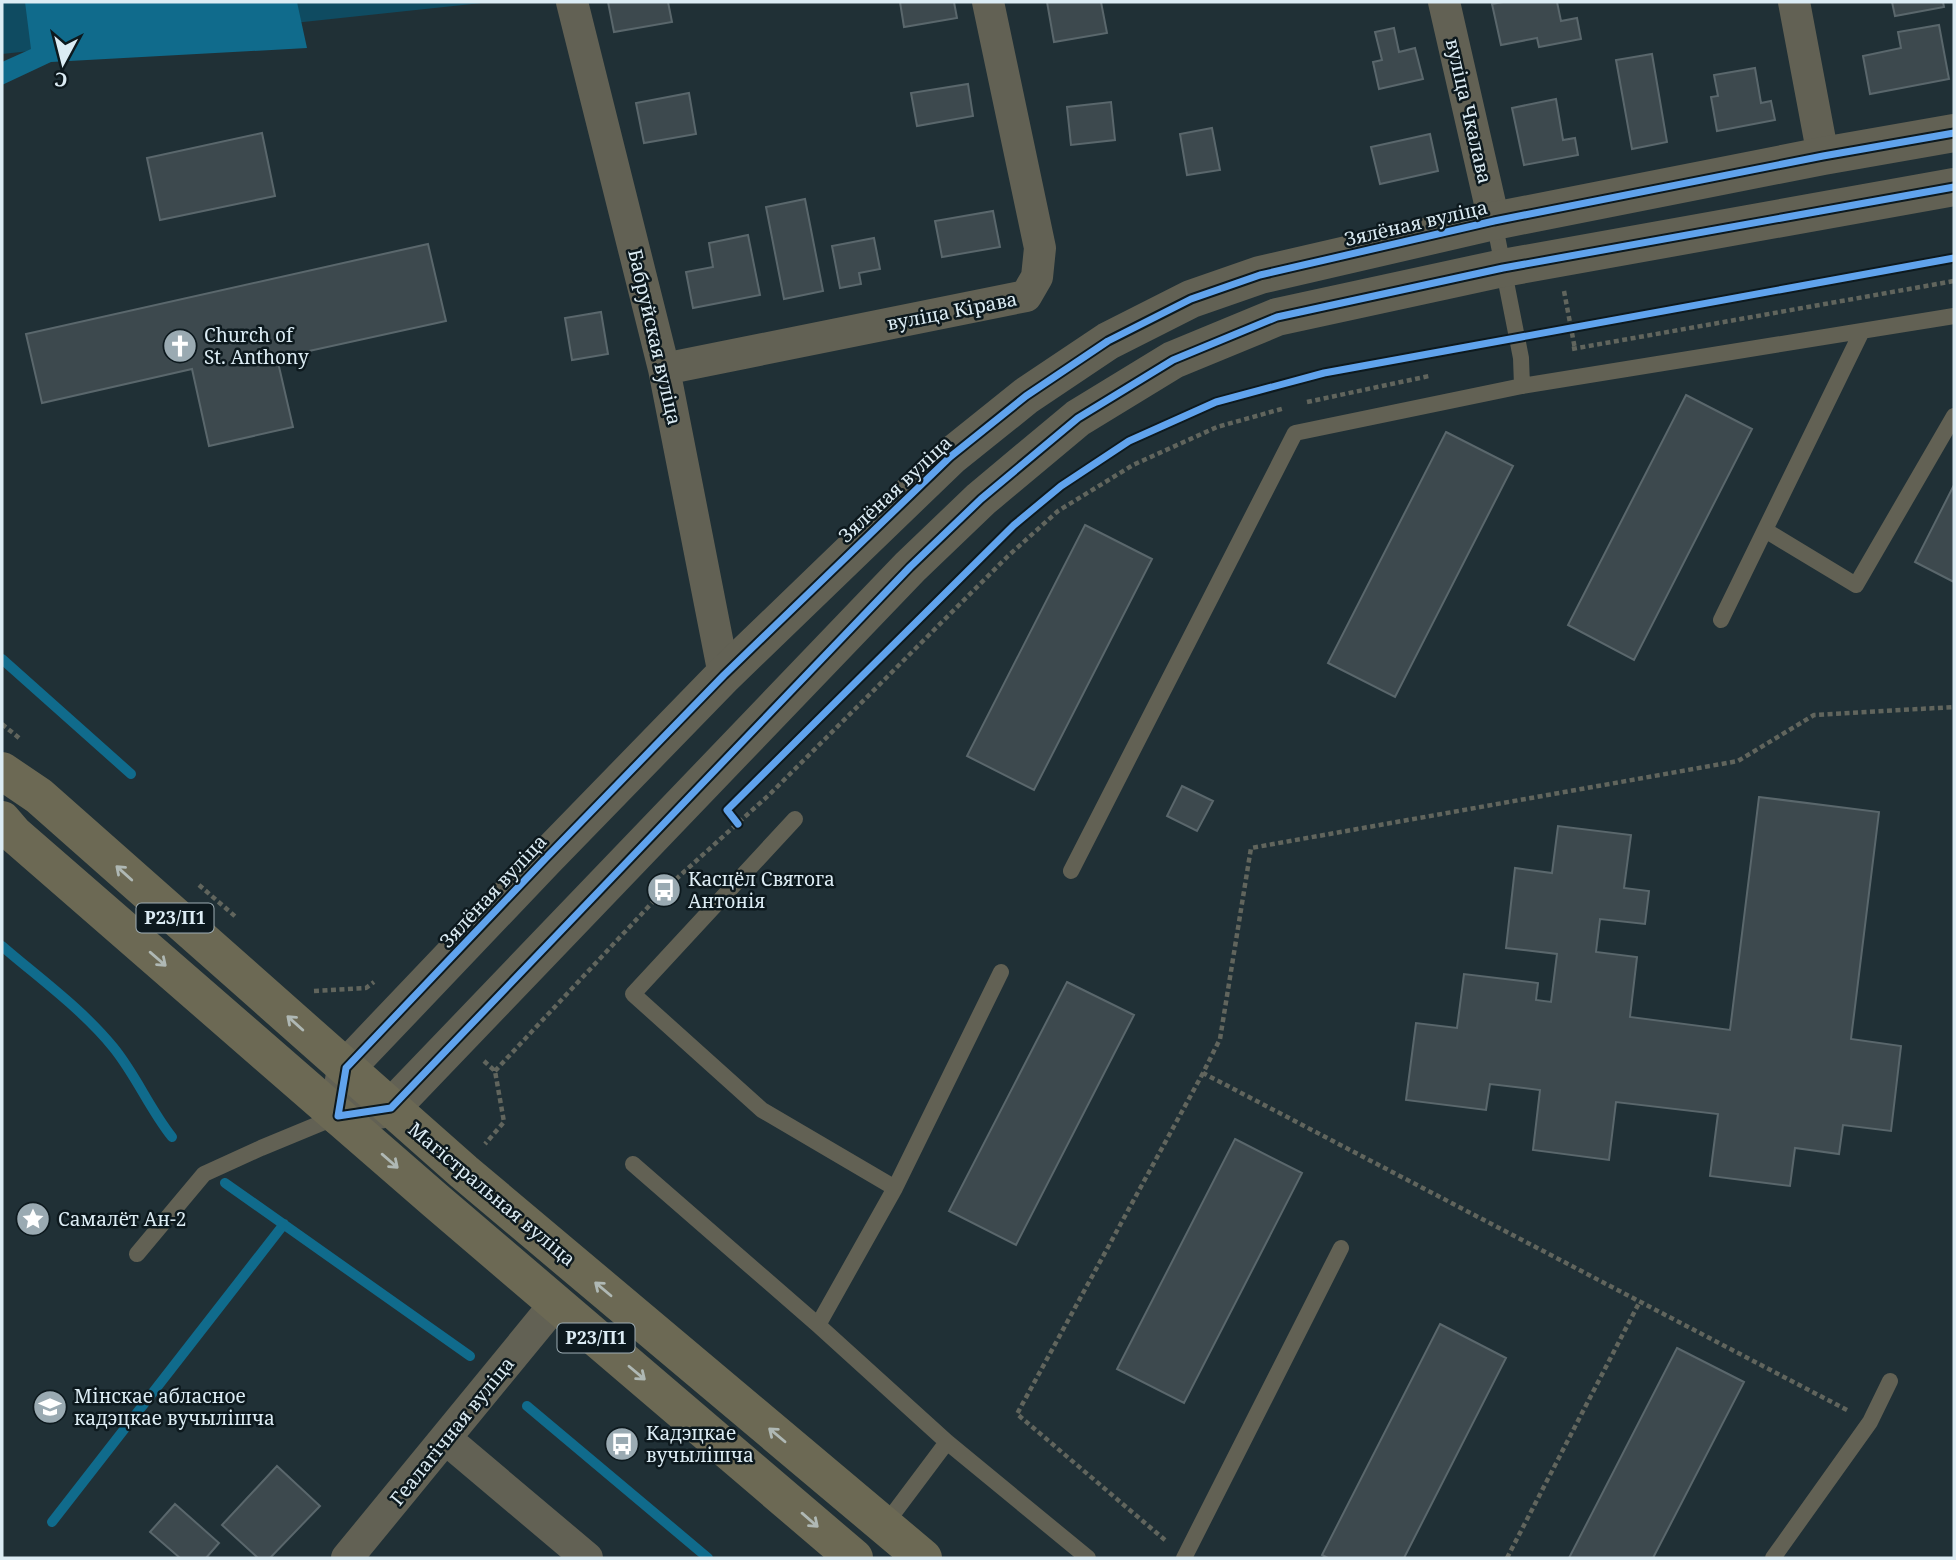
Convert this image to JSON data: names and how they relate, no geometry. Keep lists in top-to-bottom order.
{
  "streets": {
    "main road": ["Р23/П1", "Магістральная вуліца"],
    "street": [
      "вуліца Чкалава",
      "Зялёная вуліца",
      "вуліца Кірава",
      "Бабруйская вуліца",
      "Геалагічная вуліца"
    ]
  },
  "crossings": [
    ["вуліца Чкалава", "Зялёная вуліца"],
    ["Зялёная вуліца", "Бабруйская вуліца"],
    ["Зялёная вуліца", "Магістральная вуліца"],
    ["вуліца Кірава", "Бабруйская вуліца"],
    ["Магістральная вуліца", "Геалагічная вуліца"]
  ],
  "places": {
    "church": ["Church of St. Anthony"],
    "bus stop": ["Касцёл Святога Антонія", "Кадэцкае вучылішча"],
    "place": ["Самалёт Ан-2"],
    "school or university": ["Мінскае абласное кадэцкае вучылішча"]
  },
  "north": "bottom"
}
